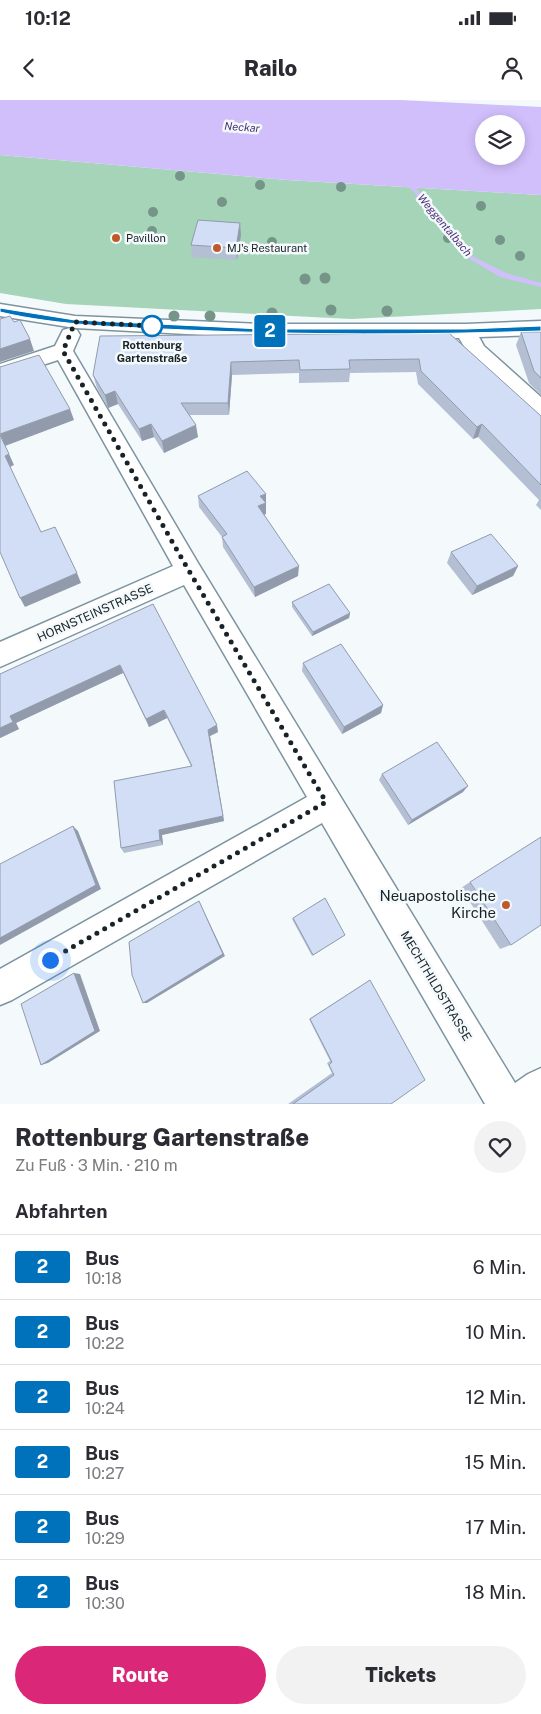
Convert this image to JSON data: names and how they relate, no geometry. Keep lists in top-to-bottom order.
{
  "streets": {
    "street": ["HORNSTEINSTRASSE", "MECHTHILDSTRASSE"]
  },
  "crossings": [
    ["HORNSTEINSTRASSE", "MECHTHILDSTRASSE"]
  ],
  "water": ["Neckar", "Weggentalbach"],
  "places": [
    "Pavillon",
    "MJ's Restaurant",
    "Rottenburg Gartenstraße",
    "Neuapostolische Kirche"
  ],
  "lines": ["bus line 2"],
  "page": {
    "status": "10:12",
    "header": "Railo",
    "on_map": "2",
    "heading": [
      ["Rottenburg Gartenstraße", "Zu Fuß · 3 Min. · 210 m"],
      "Abfahrten"
    ],
    "list": [
      {
        "mark": "2",
        "name": "Bus",
        "note": "10:18",
        "value": "6 Min."
      },
      {
        "mark": "2",
        "name": "Bus",
        "note": "10:22",
        "value": "10 Min."
      },
      {
        "mark": "2",
        "name": "Bus",
        "note": "10:24",
        "value": "12 Min."
      },
      {
        "mark": "2",
        "name": "Bus",
        "note": "10:27",
        "value": "15 Min."
      },
      {
        "mark": "2",
        "name": "Bus",
        "note": "10:29",
        "value": "17 Min."
      },
      {
        "mark": "2",
        "name": "Bus",
        "note": "10:30",
        "value": "18 Min."
      }
    ],
    "buttons": ["Route", "Tickets"]
  }
}
